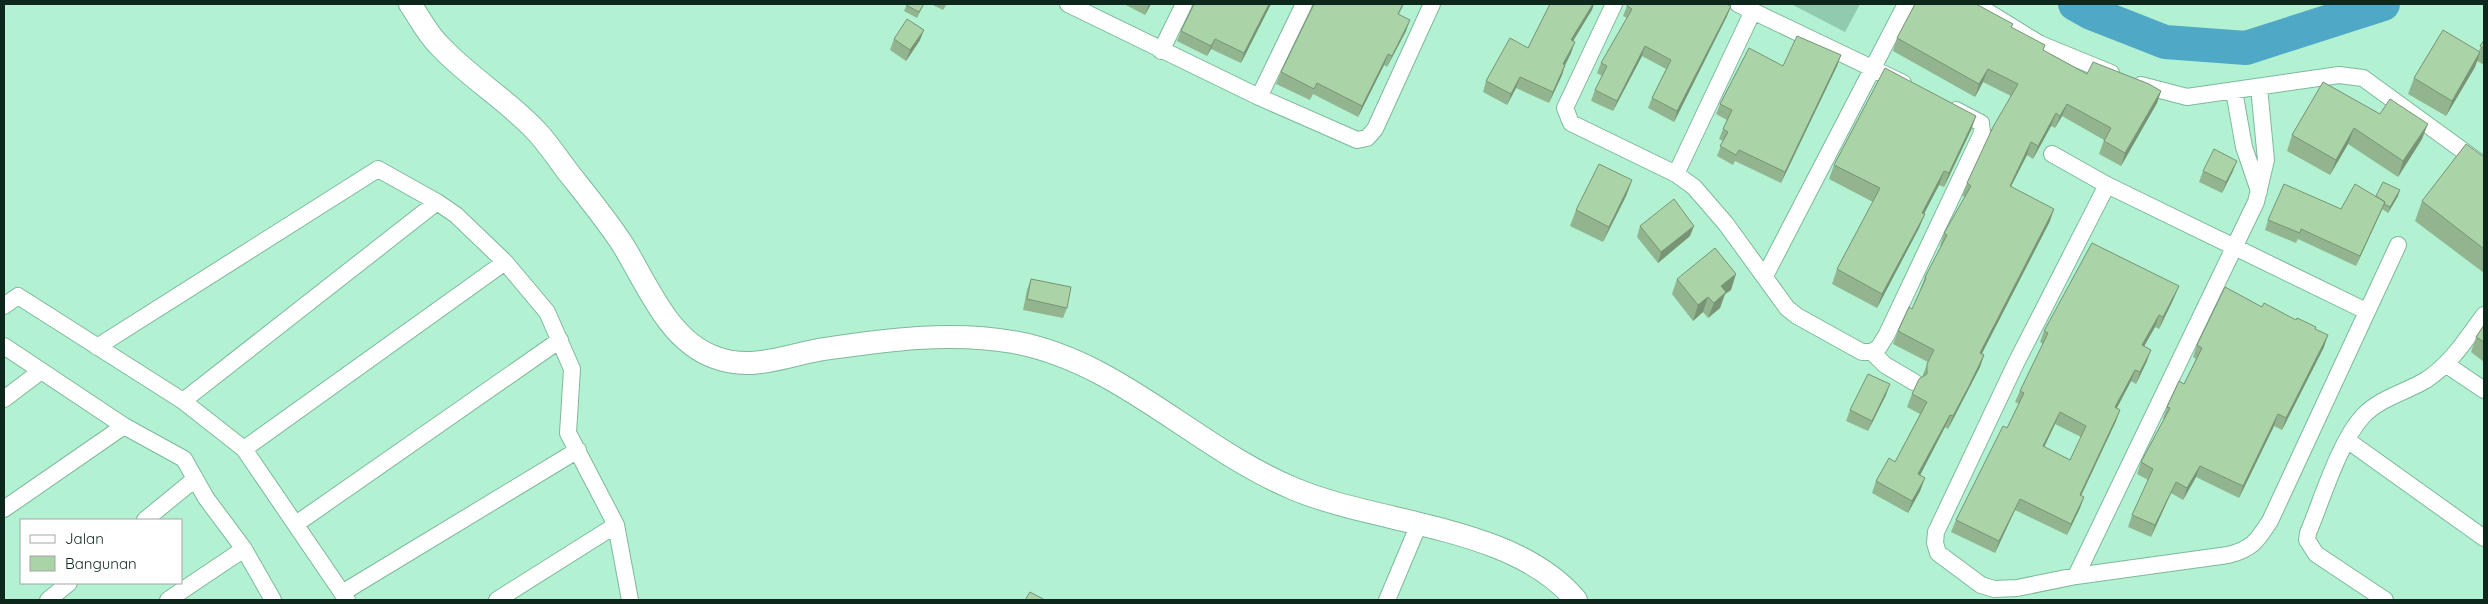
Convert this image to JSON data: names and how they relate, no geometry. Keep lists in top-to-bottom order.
{
  "legend": ["Jalan", "Bangunan"]
}
